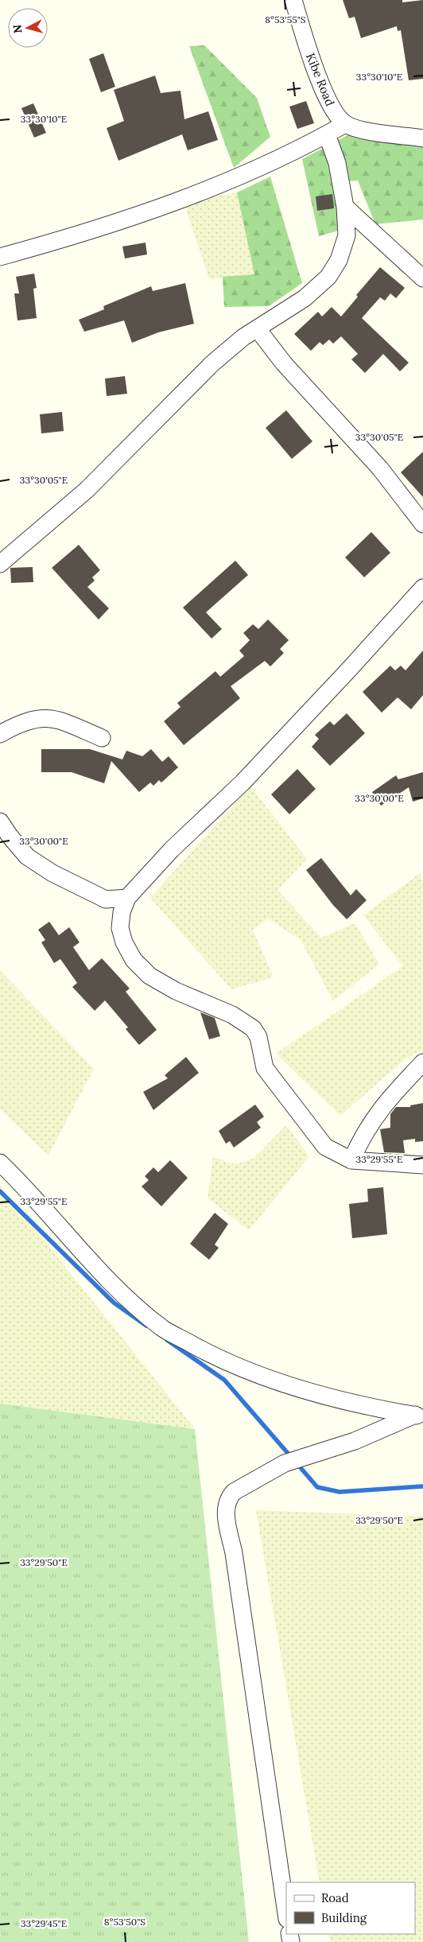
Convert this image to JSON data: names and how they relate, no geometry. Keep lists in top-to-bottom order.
{
  "streets": {
    "street": ["Kibe Road"]
  },
  "legend": ["Road", "Building"],
  "north": "left",
  "coordinates": [
    "8°53'55\"S",
    "33°30'10\"E",
    "33°30'05\"E",
    "33°30'00\"E",
    "33°29'55\"E",
    "33°29'50\"E",
    "8°53'50\"S",
    "33°29'45\"E"
  ]
}
